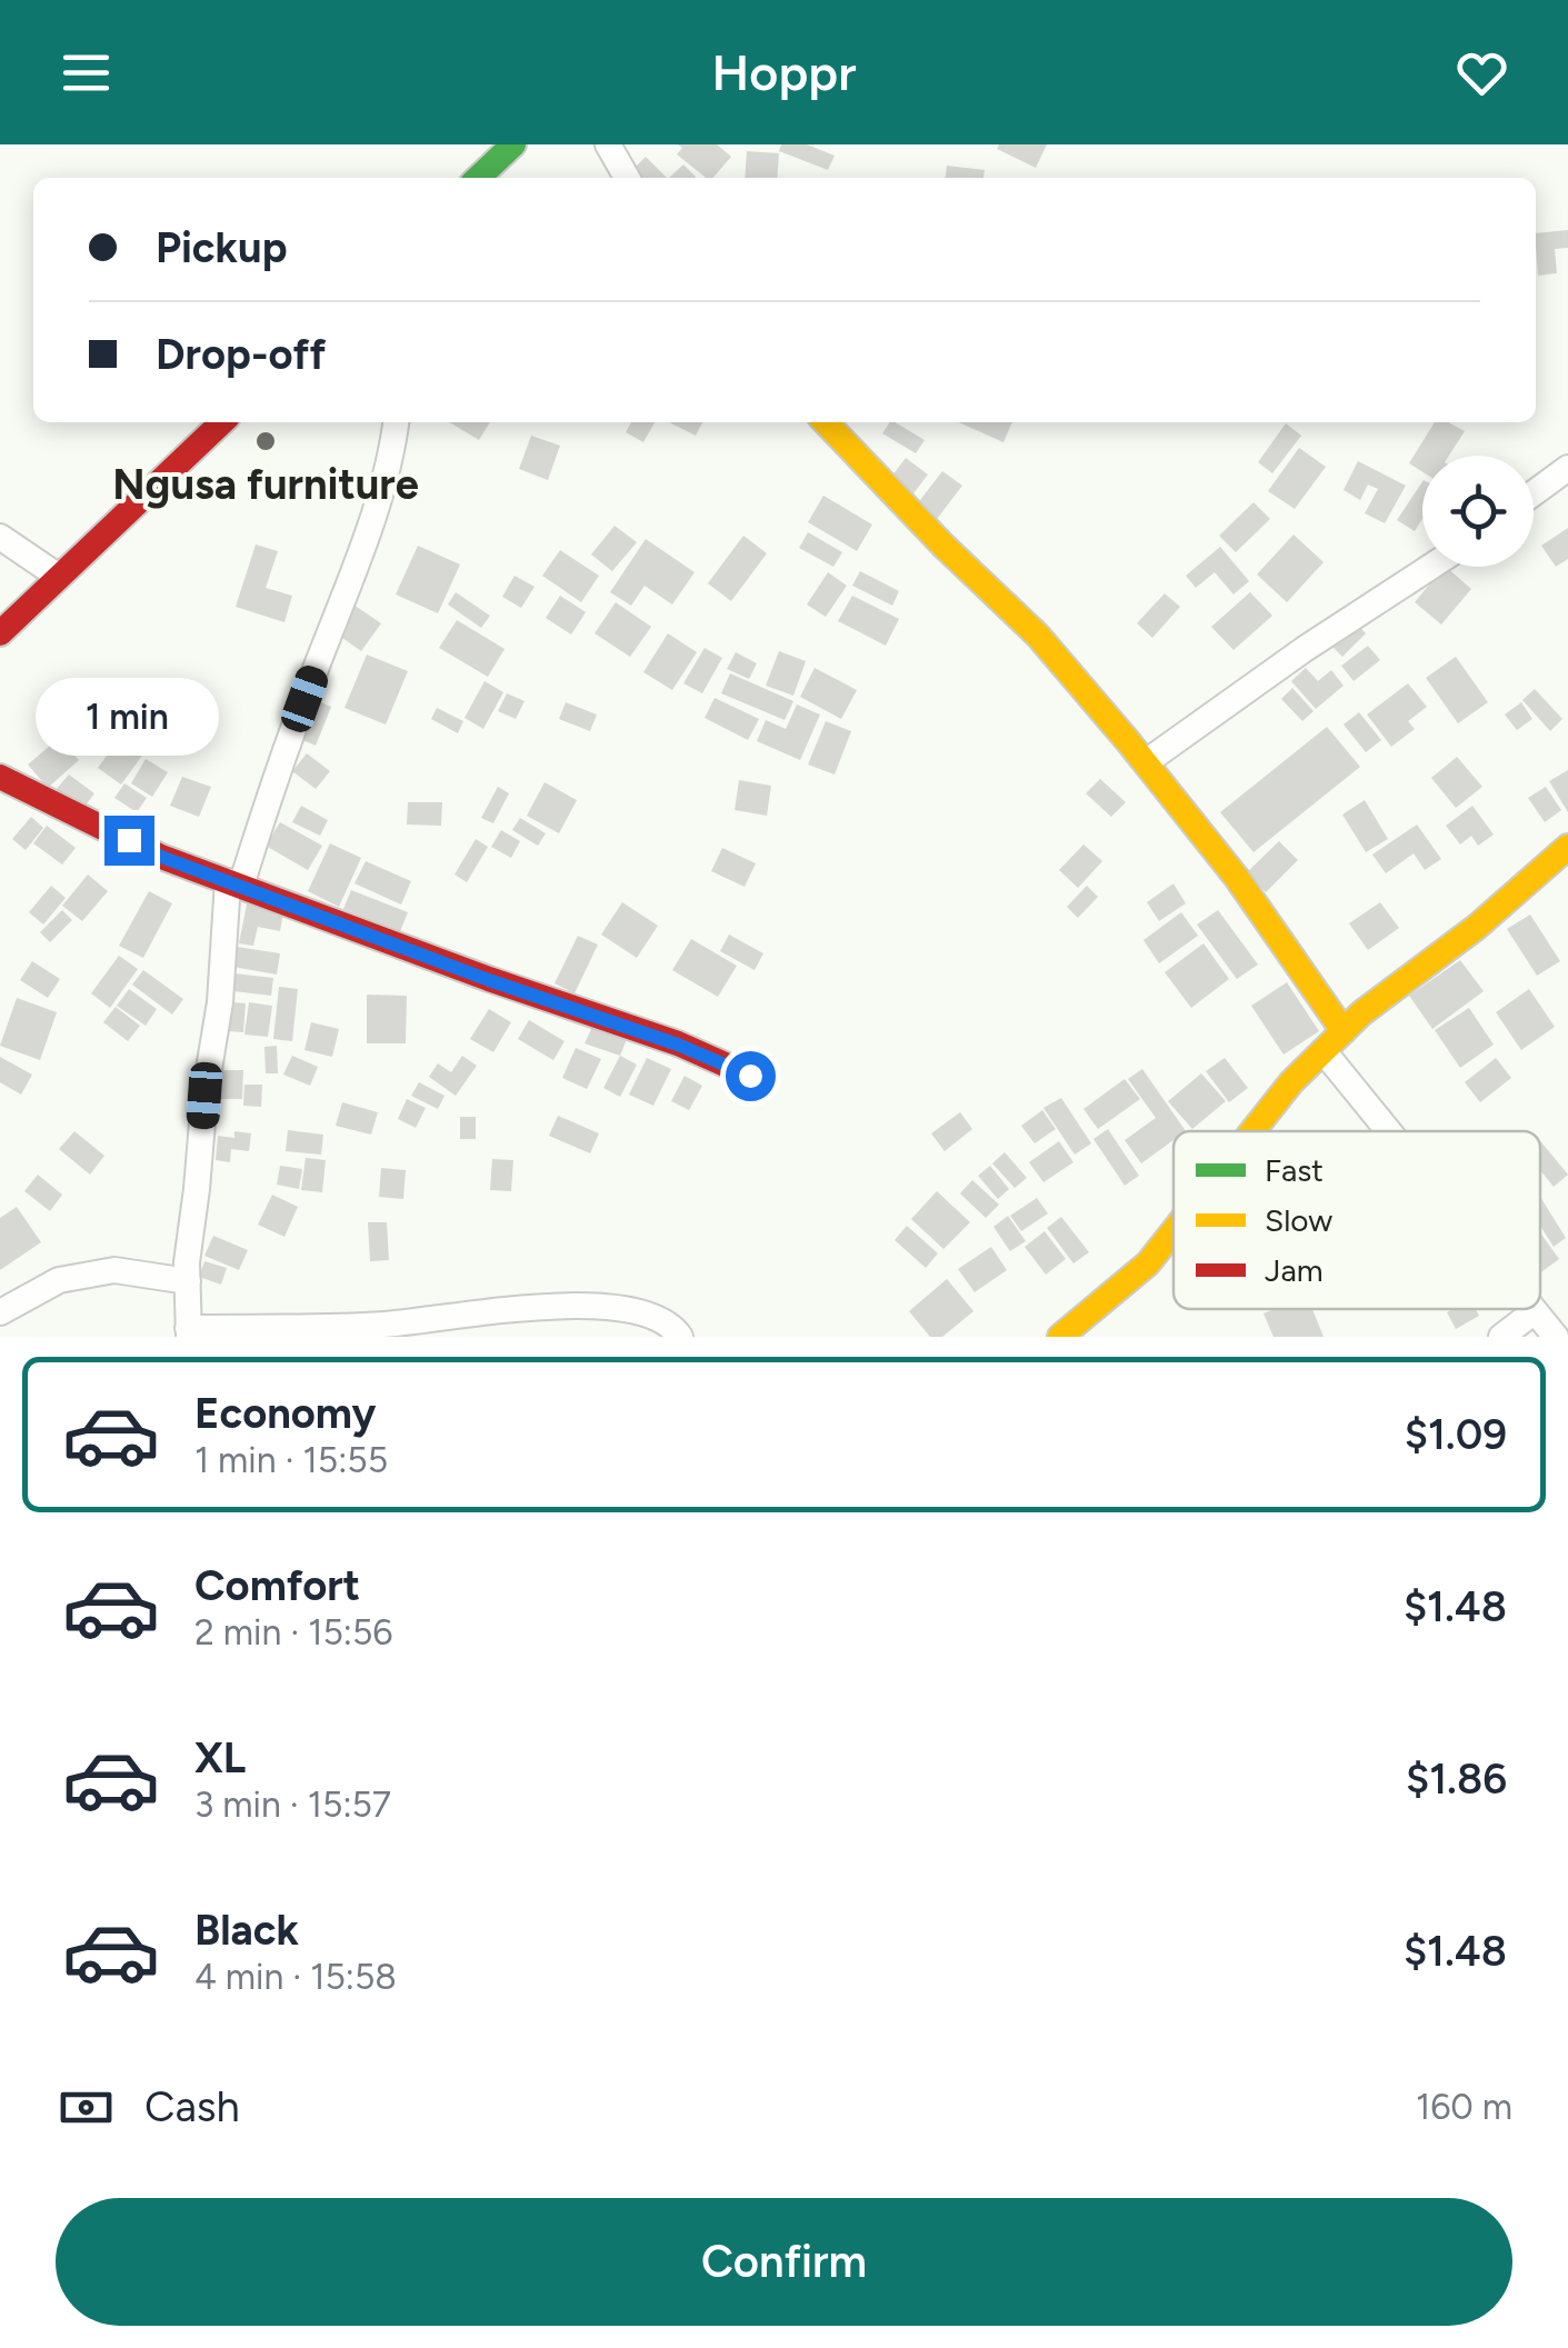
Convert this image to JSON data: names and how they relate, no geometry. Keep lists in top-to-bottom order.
{
  "places": ["Ngusa furniture"],
  "legend": ["Fast", "Slow", "Jam"],
  "page": {
    "header": "Hoppr",
    "banner": ["Pickup", "Drop-off"],
    "bubble": "1 min",
    "list": [
      {
        "name": "Economy",
        "note": "1 min · 15:55",
        "value": "$1.09"
      },
      {
        "name": "Comfort",
        "note": "2 min · 15:56",
        "value": "$1.48"
      },
      {
        "name": "XL",
        "note": "3 min · 15:57",
        "value": "$1.86"
      },
      {
        "name": "Black",
        "note": "4 min · 15:58",
        "value": "$1.48"
      }
    ],
    "pay": ["Cash", "160 m"],
    "buttons": "Confirm"
  }
}
